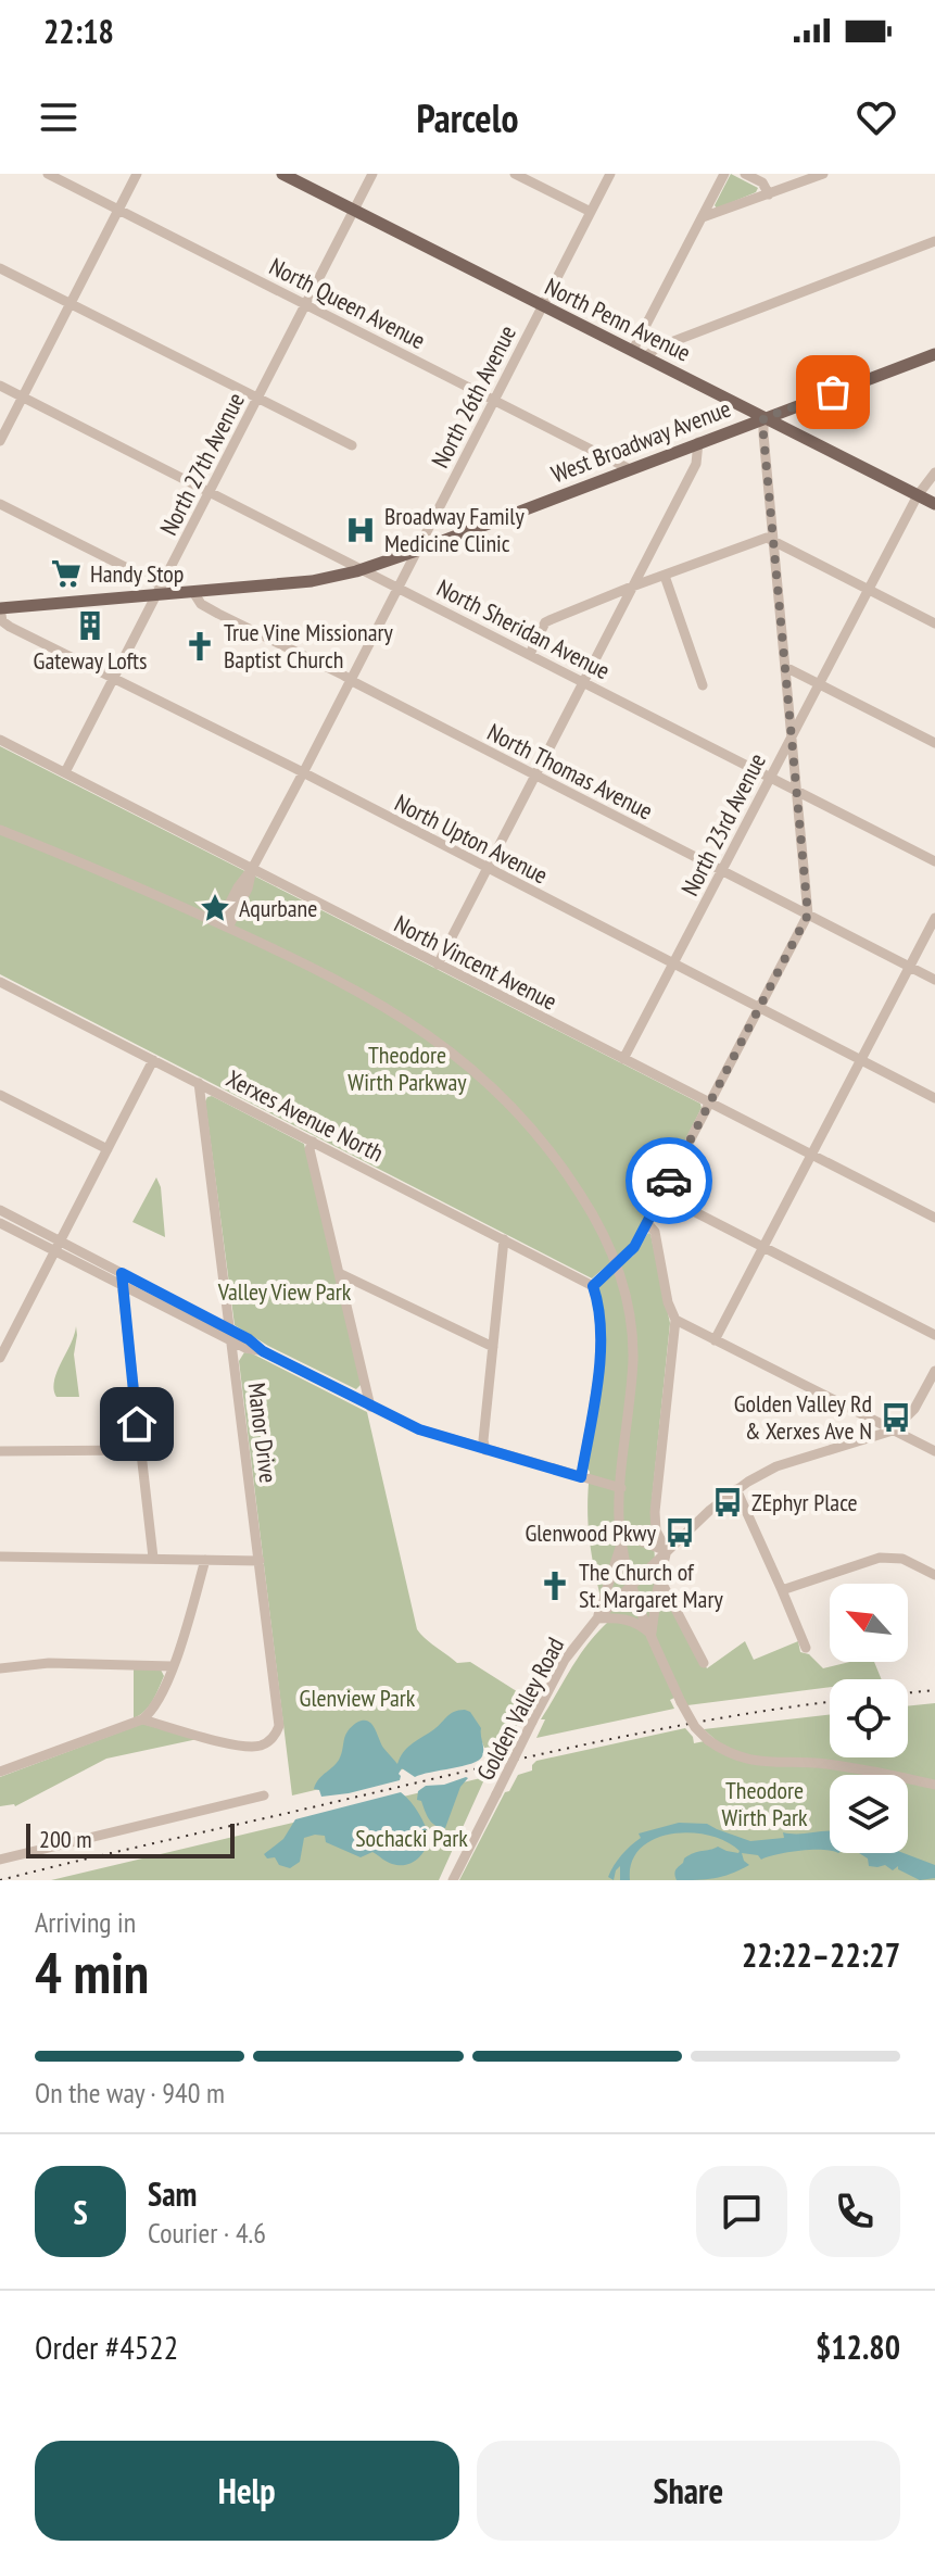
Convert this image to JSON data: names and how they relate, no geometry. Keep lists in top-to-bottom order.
{
  "streets": {
    "main road": ["North Penn Avenue", "West Broadway Avenue"],
    "street": [
      "North Queen Avenue",
      "North 26th Avenue",
      "North 27th Avenue",
      "North Sheridan Avenue",
      "North Thomas Avenue",
      "North 23rd Avenue",
      "North Upton Avenue",
      "North Vincent Avenue",
      "Xerxes Avenue North",
      "Manor Drive",
      "Golden Valley Road"
    ]
  },
  "crossings": [
    ["North Queen Avenue", "North 26th Avenue"],
    ["North Queen Avenue", "West Broadway Avenue"],
    ["North Queen Avenue", "North 27th Avenue"],
    ["North Penn Avenue", "North 26th Avenue"],
    ["North Penn Avenue", "West Broadway Avenue"],
    ["North Penn Avenue", "North 27th Avenue"],
    ["North Penn Avenue", "North 23rd Avenue"],
    ["North 26th Avenue", "West Broadway Avenue"],
    ["North 26th Avenue", "North Sheridan Avenue"],
    ["North 26th Avenue", "North Thomas Avenue"],
    ["North 26th Avenue", "North Upton Avenue"],
    ["North 26th Avenue", "North Vincent Avenue"],
    ["West Broadway Avenue", "North 27th Avenue"],
    ["West Broadway Avenue", "North Sheridan Avenue"],
    ["West Broadway Avenue", "North Thomas Avenue"],
    ["West Broadway Avenue", "North Upton Avenue"],
    ["North 27th Avenue", "North Sheridan Avenue"],
    ["North 27th Avenue", "North Upton Avenue"],
    ["North 27th Avenue", "North Vincent Avenue"],
    ["North Sheridan Avenue", "North 23rd Avenue"],
    ["North Thomas Avenue", "North 23rd Avenue"],
    ["North 23rd Avenue", "North Upton Avenue"],
    ["North 23rd Avenue", "North Vincent Avenue"],
    ["Xerxes Avenue North", "Manor Drive"]
  ],
  "parks": [
    "Theodore Wirth Parkway",
    "Valley View Park",
    "Glenview Park",
    "Theodore Wirth Park",
    "Sochacki Park"
  ],
  "places": {
    "hospital": ["Broadway Family Medicine Clinic"],
    "supermarket": ["Handy Stop"],
    "building": ["Gateway Lofts"],
    "church": ["True Vine Missionary Baptist Church", "The Church of St. Margaret Mary"],
    "place": ["Aqurbane"],
    "bus stop": ["Golden Valley Rd & Xerxes Ave N", "ZEphyr Place", "Glenwood Pkwy"]
  },
  "scale_bar": "200 m",
  "north": "top left",
  "page": {
    "status": "22:18",
    "header": "Parcelo",
    "scale": "200 m",
    "heading": ["4 min", "Arriving in", "22:22–22:27"],
    "panel": [
      "Sam",
      "Courier · 4.6",
      "Order #4522",
      "$12.80"
    ],
    "bar": "On the way · 940 m",
    "round": "S",
    "buttons": ["Help", "Share"]
  }
}
